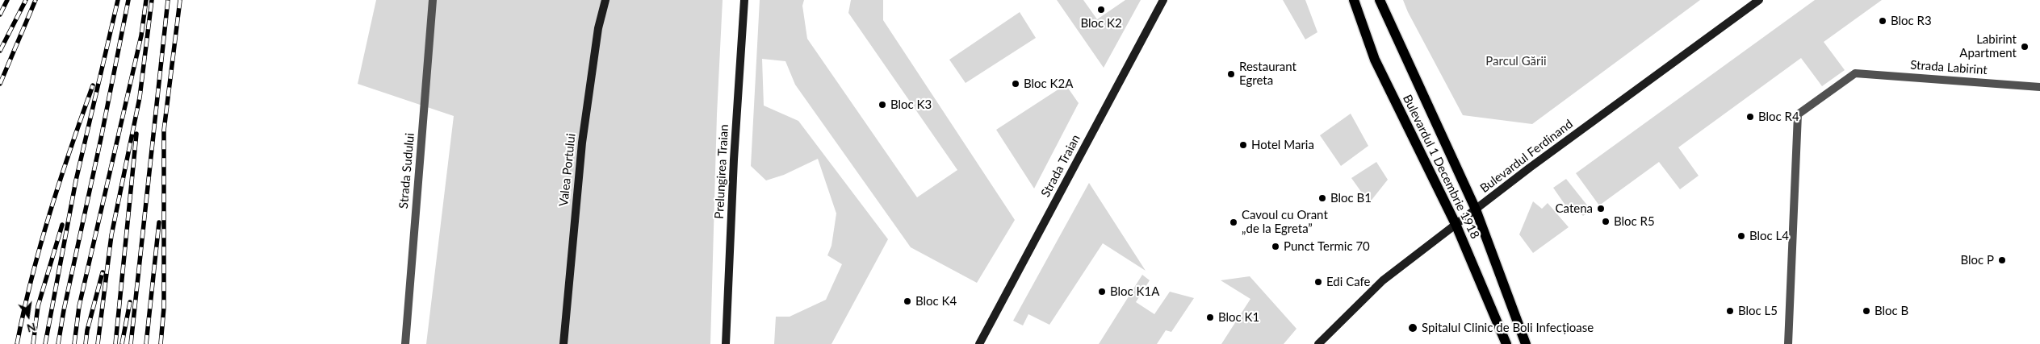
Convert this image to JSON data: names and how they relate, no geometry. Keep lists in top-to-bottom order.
{
  "streets": {
    "main road": ["Bulevardul 1 Decembrie 1918"],
    "street": [
      "Strada Labirint",
      "Bulevardul Ferdinand",
      "Strada Traian",
      "Valea Portului",
      "Strada Sudului",
      "Prelungirea Traian"
    ]
  },
  "crossings": [
    ["Bulevardul Ferdinand", "Bulevardul 1 Decembrie 1918"]
  ],
  "parks": ["Parcul Gării"],
  "places": [
    "Bloc K2",
    "Bloc R3",
    "Labirint Apartment",
    "Restaurant Egreta",
    "Bloc K2A",
    "Bloc K3",
    "Bloc R4",
    "Hotel Maria",
    "Bloc B1",
    "Catena",
    "Bloc R5",
    "Cavoul cu Orant „de la Egreta”",
    "Bloc L4",
    "Punct Termic 70",
    "Bloc P",
    "Edi Cafe",
    "Bloc K1A",
    "Bloc K4",
    "Bloc L5",
    "Bloc B",
    "Bloc K1",
    "Spitalul Clinic de Boli Infecțioase"
  ],
  "north": "bottom"
}
